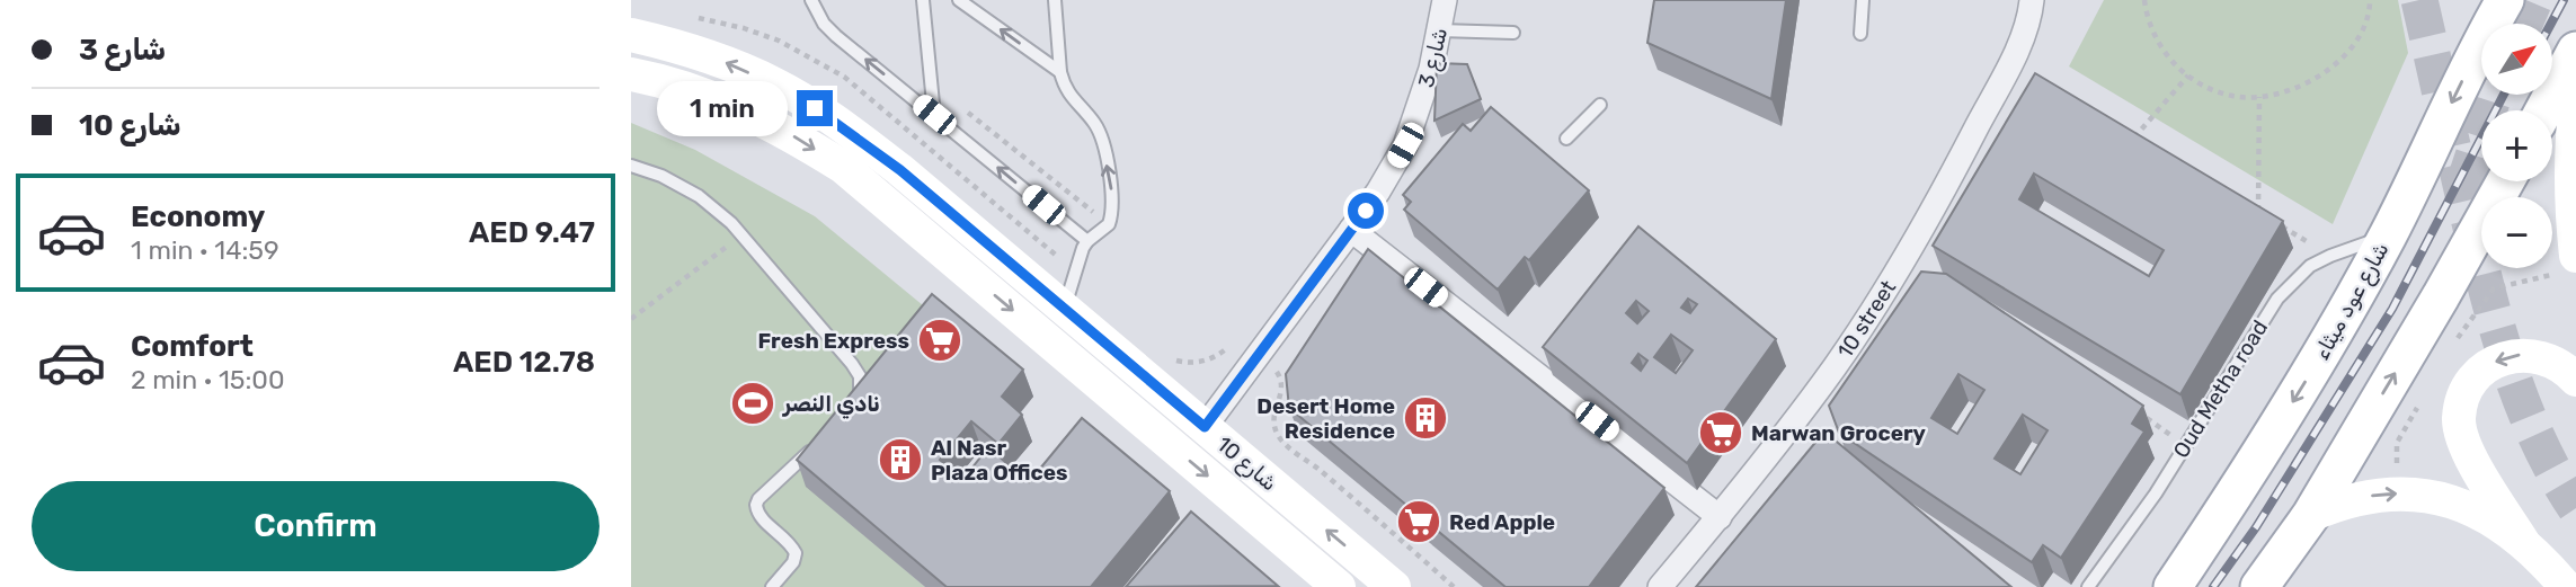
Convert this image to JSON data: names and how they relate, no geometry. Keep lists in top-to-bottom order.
{
  "streets": {
    "main road": ["شارع عود ميثاء", "شارع 10"],
    "street": ["شارع 3", "10 street"],
    "lane": ["Oud Metha road"]
  },
  "crossings": [
    ["شارع 3", "شارع 10"],
    ["شارع عود ميثاء", "Oud Metha road"]
  ],
  "places": {
    "supermarket": ["Fresh Express", "Marwan Grocery", "Red Apple"],
    "sports": ["نادي النصر"],
    "building": ["Desert Home Residence", "Al Nasr Plaza Offices"]
  },
  "north": "top right",
  "page": {
    "banner": ["شارع 3", "شارع 10"],
    "map_buttons": ["+", "−"],
    "bubble": "1 min",
    "list": [
      {
        "name": "Economy",
        "note": "1 min · 14:59",
        "value": "AED 9.47"
      },
      {
        "name": "Comfort",
        "note": "2 min · 15:00",
        "value": "AED 12.78"
      }
    ],
    "buttons": "Confirm"
  }
}
